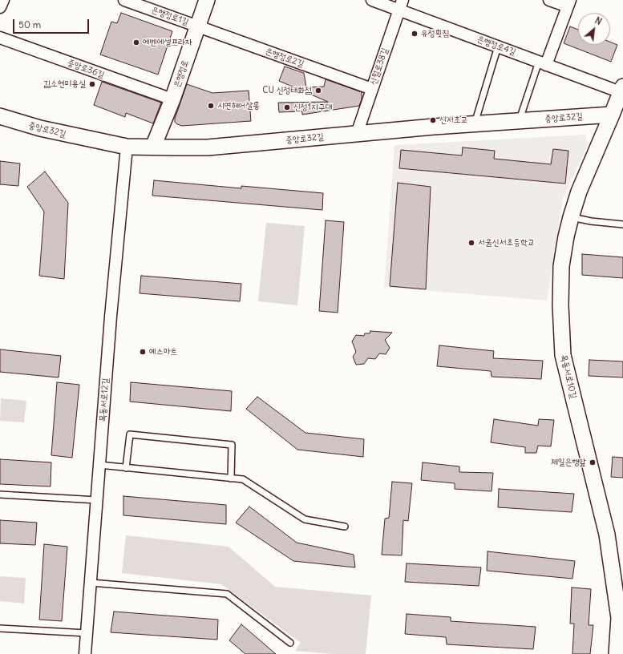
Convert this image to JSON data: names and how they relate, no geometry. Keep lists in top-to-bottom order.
{
  "streets": {
    "street": [
      "은행정로1길",
      "은행정로4길",
      "은행정로2길",
      "신월로38길",
      "중앙로36길",
      "은행정로",
      "중앙로32길",
      "목동서로10길",
      "목동서로12길"
    ]
  },
  "crossings": [
    ["은행정로1길", "은행정로2길"],
    ["은행정로1길", "은행정로"],
    ["은행정로4길", "신월로38길"],
    ["은행정로4길", "목동서로10길"],
    ["은행정로2길", "신월로38길"],
    ["은행정로2길", "은행정로"],
    ["신월로38길", "중앙로32길"],
    ["중앙로36길", "은행정로"],
    ["은행정로", "중앙로32길"],
    ["중앙로32길", "목동서로10길"],
    ["중앙로32길", "목동서로12길"]
  ],
  "places": [
    "유정횟집",
    "에벤에셀프라자",
    "김소현미용실",
    "CU 신정태화점",
    "시연헤어살롱",
    "신정1지구대",
    "신서초교",
    "서울신서초등학교",
    "예스마트",
    "제일은행앞"
  ],
  "scale_bar": "50 m",
  "north": "top right"
}
